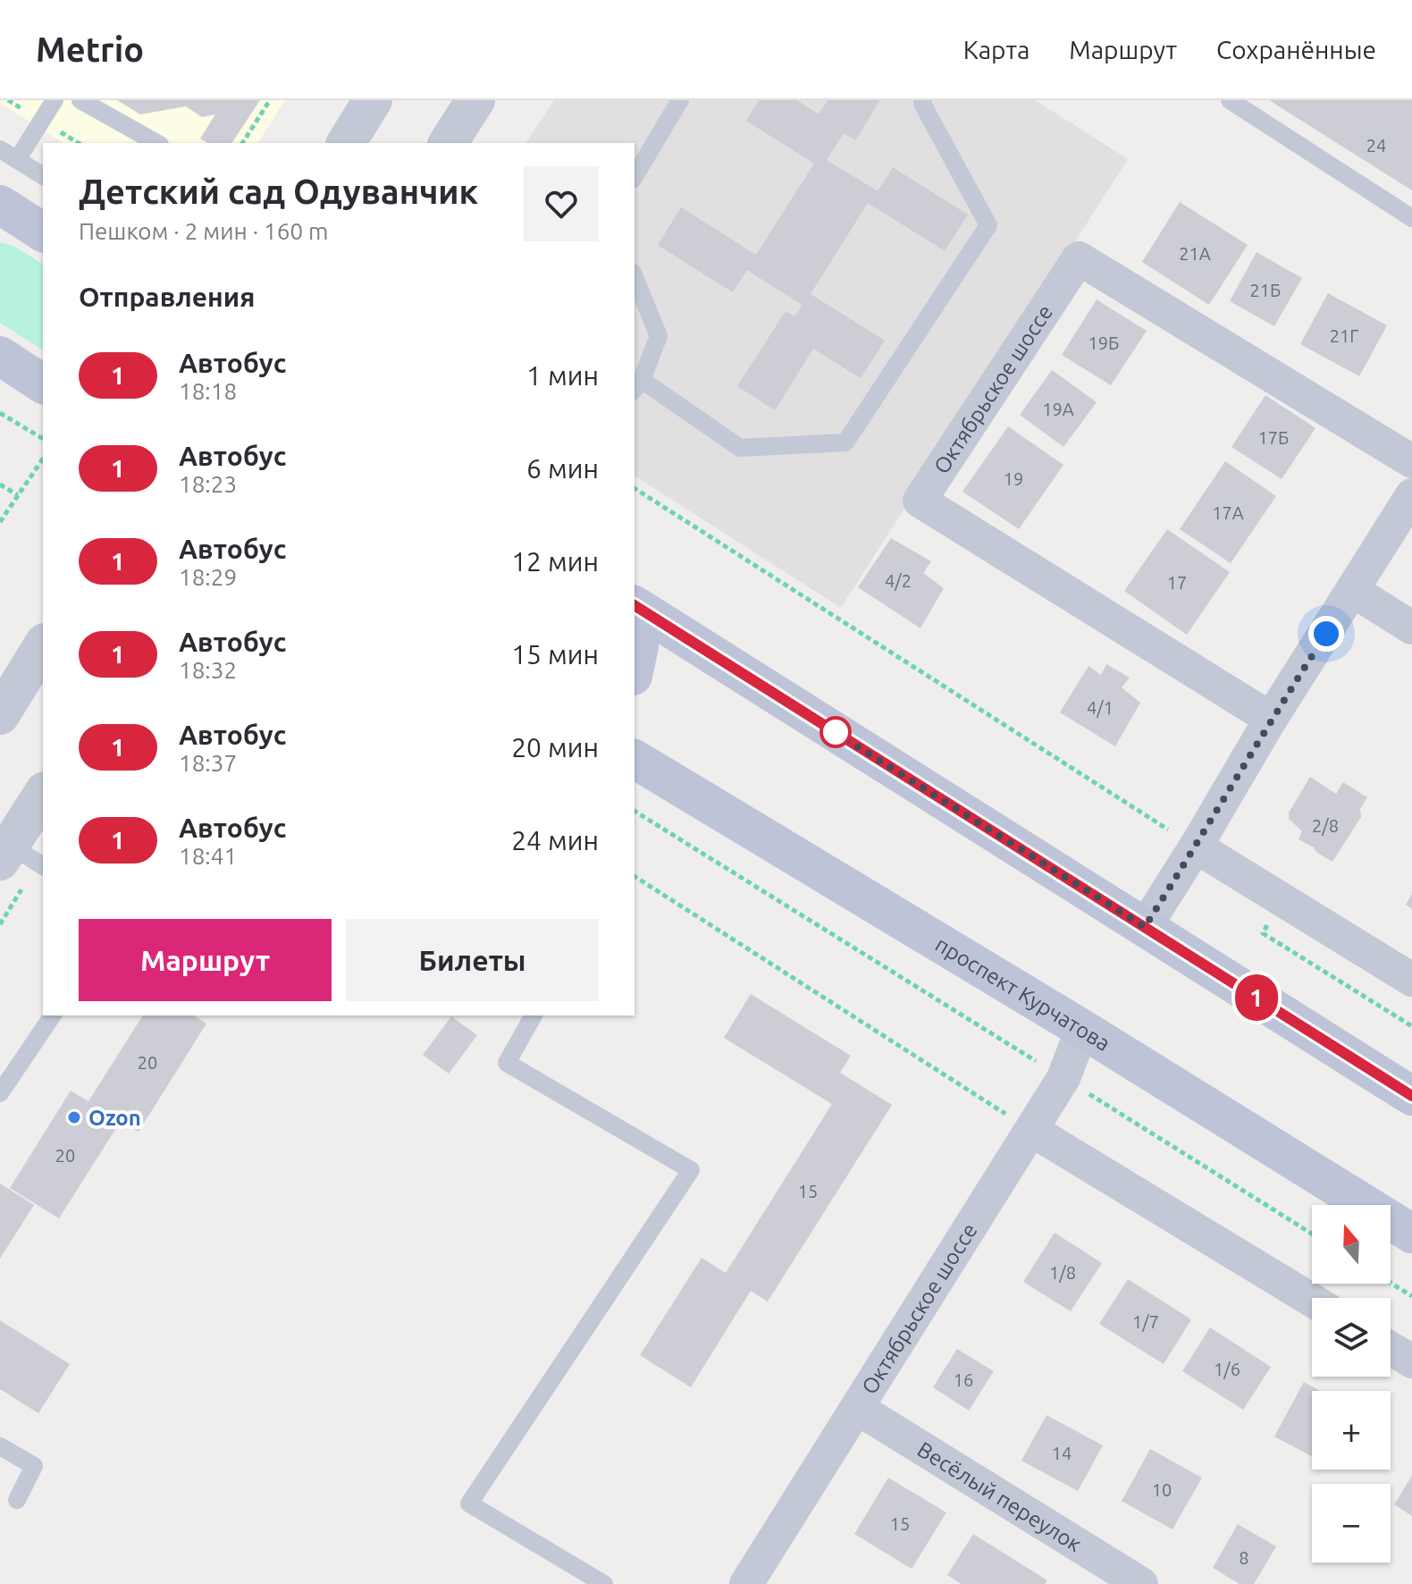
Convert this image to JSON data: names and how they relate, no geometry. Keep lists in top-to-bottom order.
{
  "streets": {
    "main road": ["проспект Курчатова"],
    "street": ["Октябрьское шоссе", "Весёлый переулок"]
  },
  "crossings": [
    ["Октябрьское шоссе", "проспект Курчатова"],
    ["Октябрьское шоссе", "Весёлый переулок"]
  ],
  "places": ["Ozon"],
  "lines": ["bus line 1"],
  "house_numbers": [
    "24",
    "21А",
    "21Б",
    "21Г",
    "19Б",
    "19А",
    "17Б",
    "19",
    "17А",
    "4/2",
    "17",
    "4/1",
    "2/8",
    "20",
    "20",
    "15",
    "1/8",
    "1/7",
    "1/6",
    "16",
    "14",
    "10",
    "15",
    "8"
  ],
  "north": "top",
  "page": {
    "header": "Metrio",
    "nav": ["Карта", "Маршрут", "Сохранённые"],
    "on_map": "1",
    "heading": [
      ["Детский сад Одуванчик", "Пешком · 2 мин · 160 m"],
      "Отправления"
    ],
    "list": [
      {
        "mark": "1",
        "name": "Автобус",
        "note": "18:18",
        "value": "1 мин"
      },
      {
        "mark": "1",
        "name": "Автобус",
        "note": "18:23",
        "value": "6 мин"
      },
      {
        "mark": "1",
        "name": "Автобус",
        "note": "18:29",
        "value": "12 мин"
      },
      {
        "mark": "1",
        "name": "Автобус",
        "note": "18:32",
        "value": "15 мин"
      },
      {
        "mark": "1",
        "name": "Автобус",
        "note": "18:37",
        "value": "20 мин"
      },
      {
        "mark": "1",
        "name": "Автобус",
        "note": "18:41",
        "value": "24 мин"
      }
    ],
    "buttons": ["Маршрут", "Билеты"],
    "map_buttons": ["+", "−"]
  }
}
